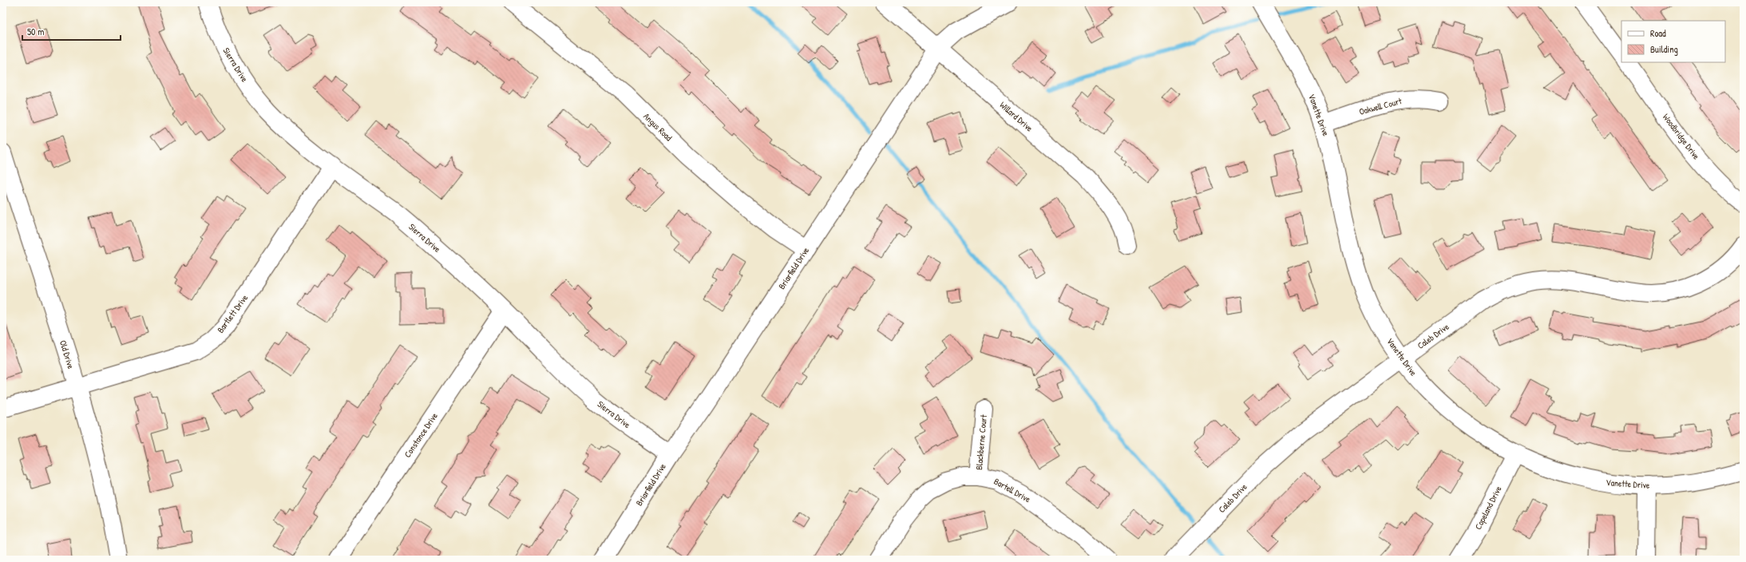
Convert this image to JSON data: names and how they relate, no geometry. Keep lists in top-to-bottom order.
{
  "streets": {
    "street": [
      "Sierra Drive",
      "Oakwell Court",
      "Vanette Drive",
      "Willard Drive",
      "Angus Road",
      "Woodbridge Drive",
      "Briarfield Drive",
      "Bartlett Drive",
      "Caleb Drive",
      "Old Drive",
      "Constance Drive",
      "Blackberne Court",
      "Bartell Drive",
      "Copeland Drive"
    ]
  },
  "crossings": [
    ["Sierra Drive", "Briarfield Drive"],
    ["Sierra Drive", "Bartlett Drive"],
    ["Sierra Drive", "Constance Drive"],
    ["Oakwell Court", "Vanette Drive"],
    ["Vanette Drive", "Caleb Drive"],
    ["Vanette Drive", "Copeland Drive"],
    ["Willard Drive", "Briarfield Drive"],
    ["Angus Road", "Briarfield Drive"],
    ["Bartlett Drive", "Old Drive"],
    ["Blackberne Court", "Bartell Drive"]
  ],
  "legend": ["Road", "Building"],
  "scale_bar": "50 m"
}
